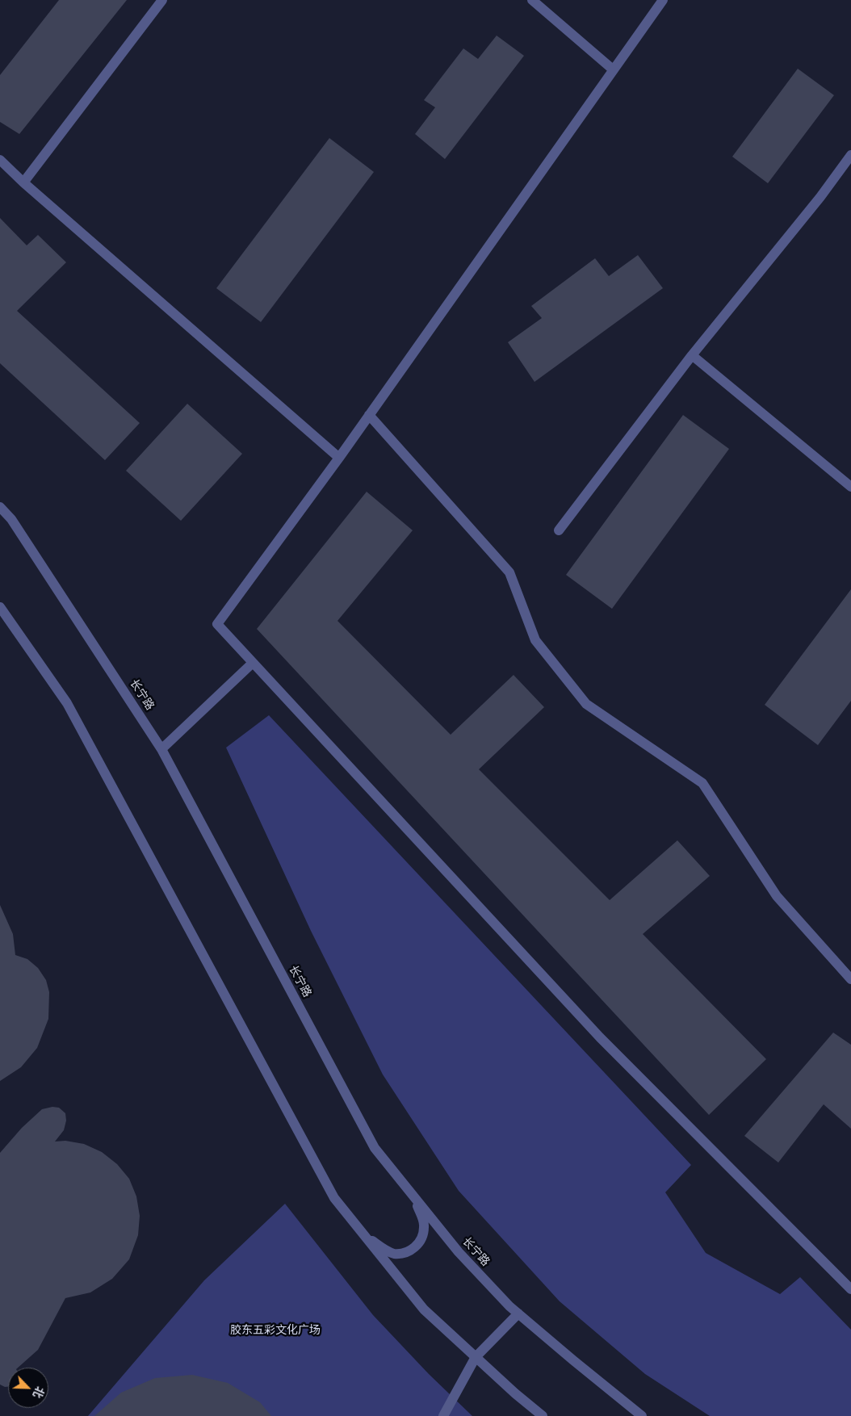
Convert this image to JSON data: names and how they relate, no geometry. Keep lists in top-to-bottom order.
{
  "streets": {
    "street": ["长宁路"]
  },
  "parks": ["胶东五彩文化广场"],
  "north": "bottom right"
}
